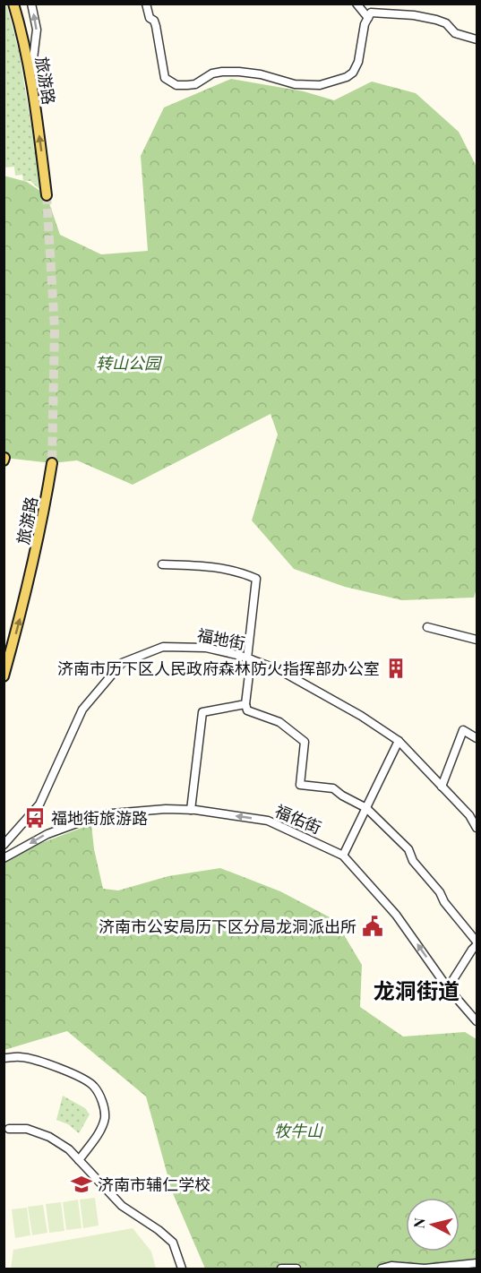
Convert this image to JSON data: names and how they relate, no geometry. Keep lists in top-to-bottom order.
{
  "streets": {
    "main road": ["旅游路"],
    "street": ["福地街", "福佑街"]
  },
  "one_way": ["旅游路", "福佑街"],
  "districts": ["龙洞街道"],
  "parks": ["转山公园", "牧牛山"],
  "places": {
    "building": ["济南市历下区人民政府森林防火指挥部办公室"],
    "bus stop": ["福地街旅游路"],
    "public building": ["济南市公安局历下区分局龙洞派出所"],
    "school or university": ["济南市辅仁学校"]
  },
  "north": "left"
}
